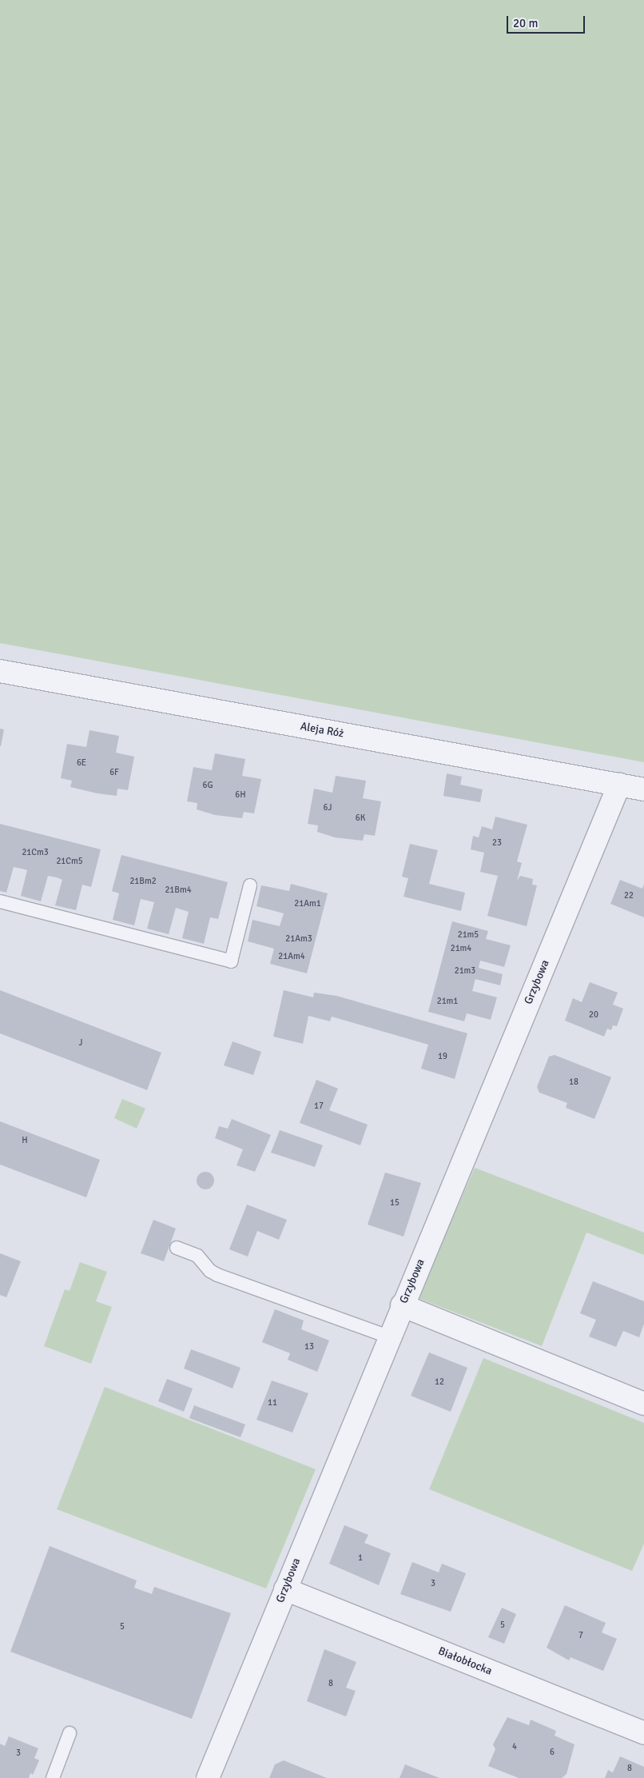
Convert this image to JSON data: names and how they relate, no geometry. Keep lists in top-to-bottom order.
{
  "streets": {
    "street": ["Aleja Róż", "Grzybowa", "Białobłocka"]
  },
  "crossings": [
    ["Aleja Róż", "Grzybowa"],
    ["Grzybowa", "Białobłocka"]
  ],
  "house_numbers": [
    "6E",
    "6F",
    "6G",
    "6H",
    "6J",
    "6K",
    "23",
    "21Cm3",
    "21Cm5",
    "21Bm2",
    "21Bm4",
    "22",
    "21Am1",
    "21m5",
    "21Am3",
    "21m4",
    "21Am4",
    "21m3",
    "21m1",
    "20",
    "J",
    "19",
    "18",
    "17",
    "H",
    "15",
    "13",
    "12",
    "11",
    "1",
    "3",
    "5",
    "5",
    "7",
    "8",
    "4",
    "6",
    "3",
    "8"
  ],
  "scale_bar": "20 m"
}
